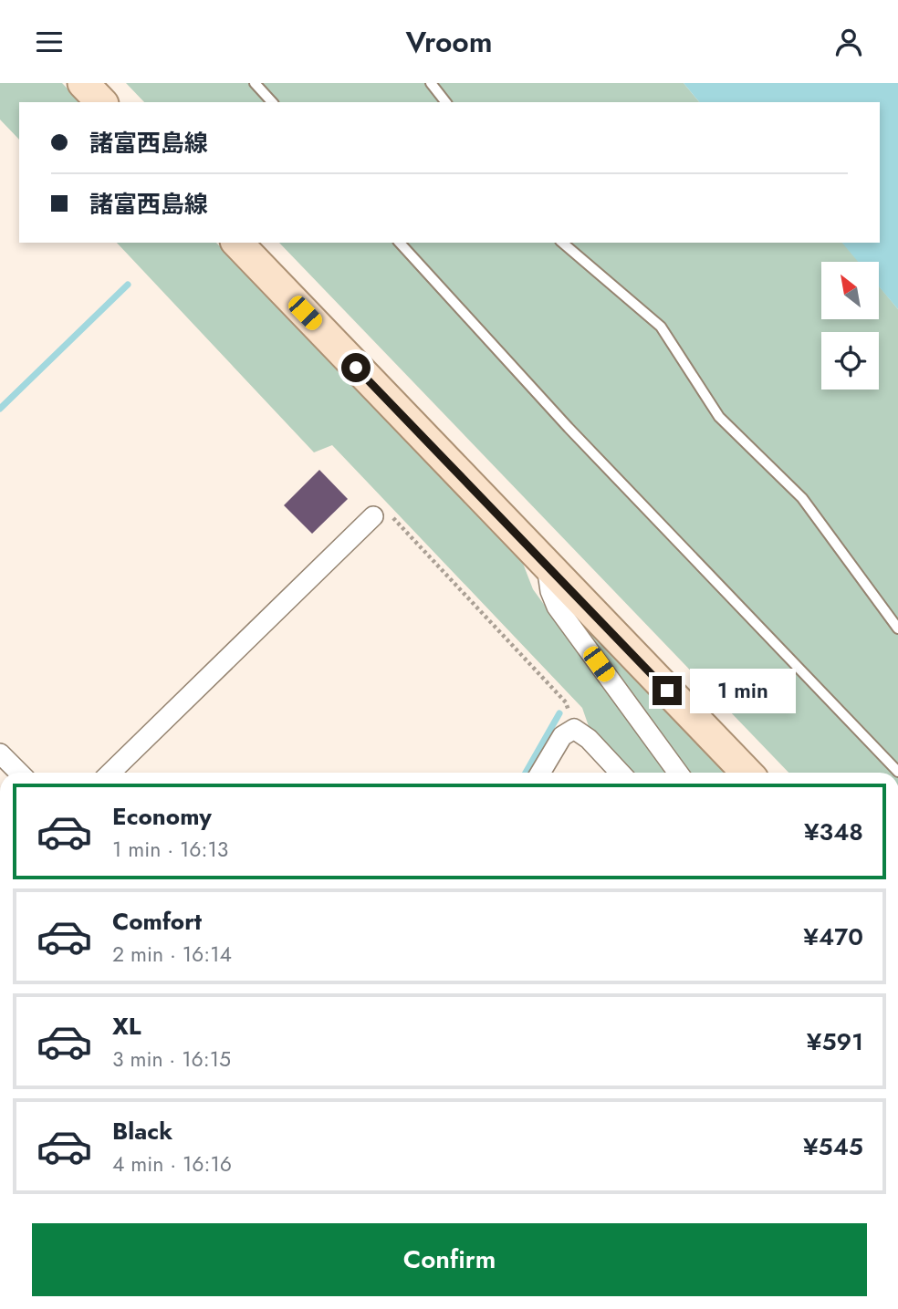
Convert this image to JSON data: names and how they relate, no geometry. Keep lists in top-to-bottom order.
{
  "north": "top left",
  "page": {
    "header": "Vroom",
    "banner": ["諸富西島線", "諸富西島線"],
    "bubble": "1 min",
    "list": [
      {
        "name": "Economy",
        "note": "1 min · 16:13",
        "value": "¥348"
      },
      {
        "name": "Comfort",
        "note": "2 min · 16:14",
        "value": "¥470"
      },
      {
        "name": "XL",
        "note": "3 min · 16:15",
        "value": "¥591"
      },
      {
        "name": "Black",
        "note": "4 min · 16:16",
        "value": "¥545"
      }
    ],
    "buttons": "Confirm"
  }
}
